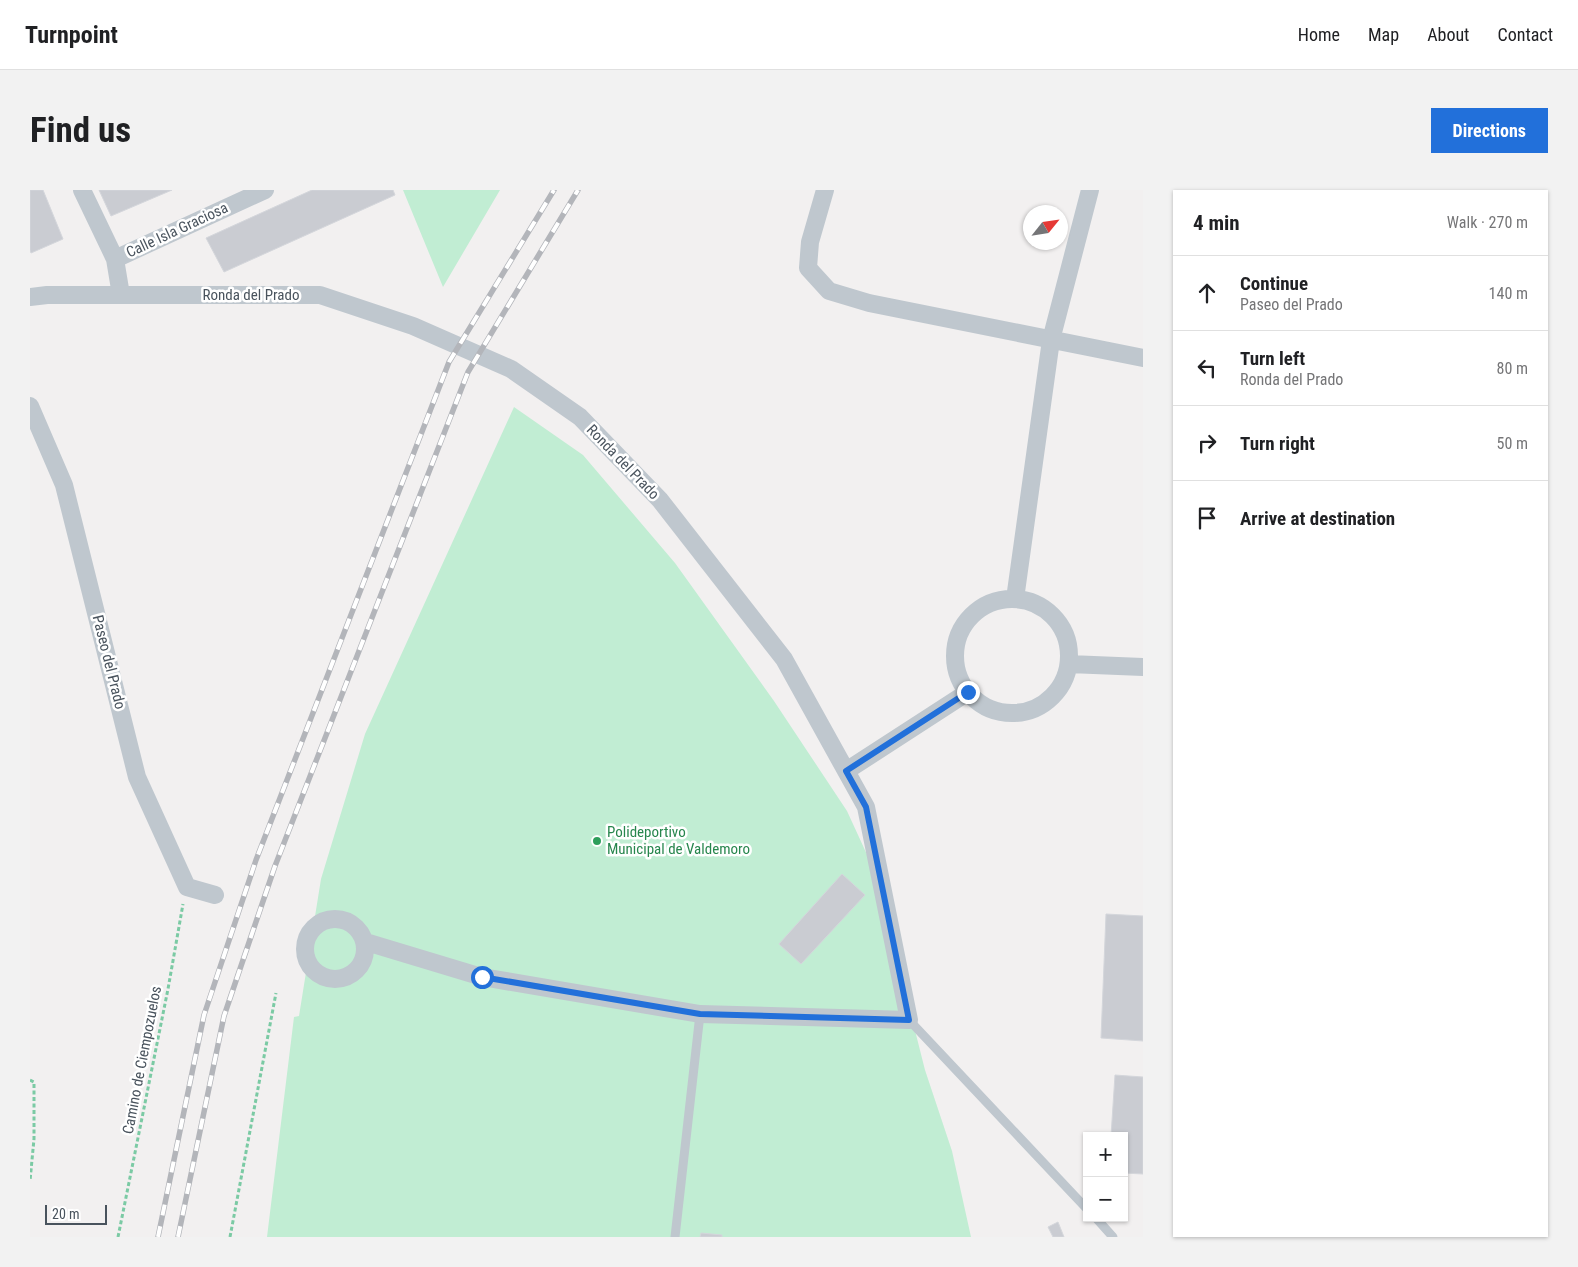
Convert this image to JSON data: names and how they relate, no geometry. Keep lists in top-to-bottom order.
{
  "streets": {
    "street": ["Calle Isla Graciosa", "Ronda del Prado", "Paseo del Prado"],
    "path": ["Camino de Ciempozuelos"]
  },
  "crossings": [
    ["Paseo del Prado", "Camino de Ciempozuelos"]
  ],
  "places": ["Polideportivo Municipal de Valdemoro"],
  "scale_bar": "20 m",
  "north": "top right",
  "page": {
    "header": "Turnpoint",
    "nav": [
      "Home",
      "Map",
      "About",
      "Contact"
    ],
    "buttons": "Directions",
    "title": "Find us",
    "heading": ["4 min", "Walk · 270 m"],
    "list": [
      ["Continue", "Paseo del Prado", "140 m"],
      ["Turn left", "Ronda del Prado", "80 m"],
      ["Turn right", "50 m"],
      "Arrive at destination"
    ],
    "map_buttons": ["+", "−"],
    "scale": "20 m"
  }
}
